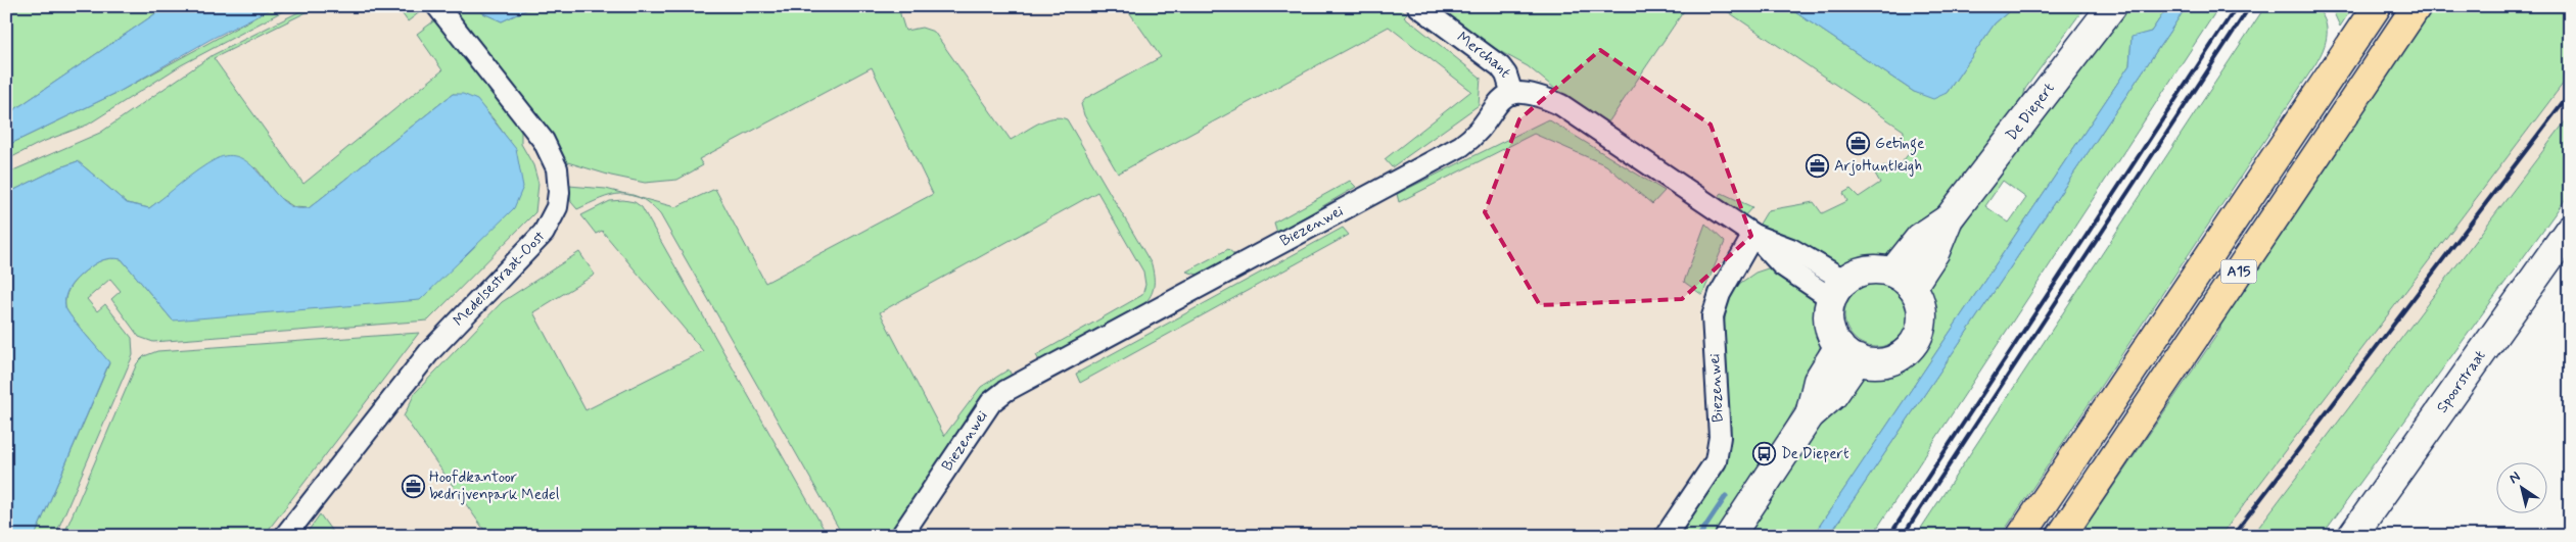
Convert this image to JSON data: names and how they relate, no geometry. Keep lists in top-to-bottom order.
{
  "streets": {
    "highway": ["A15"],
    "main road": ["De Diepert", "Spoorstraat"],
    "street": ["Merchant", "Biezenwei", "Medelsestraat-Oost"]
  },
  "crossings": [
    ["Merchant", "Biezenwei"]
  ],
  "places": {
    "office": ["Getinge", "ArjoHuntleigh", "Hoofdkantoor bedrijvenpark Medel"],
    "bus stop": ["De Diepert"]
  },
  "north": "top left"
}
